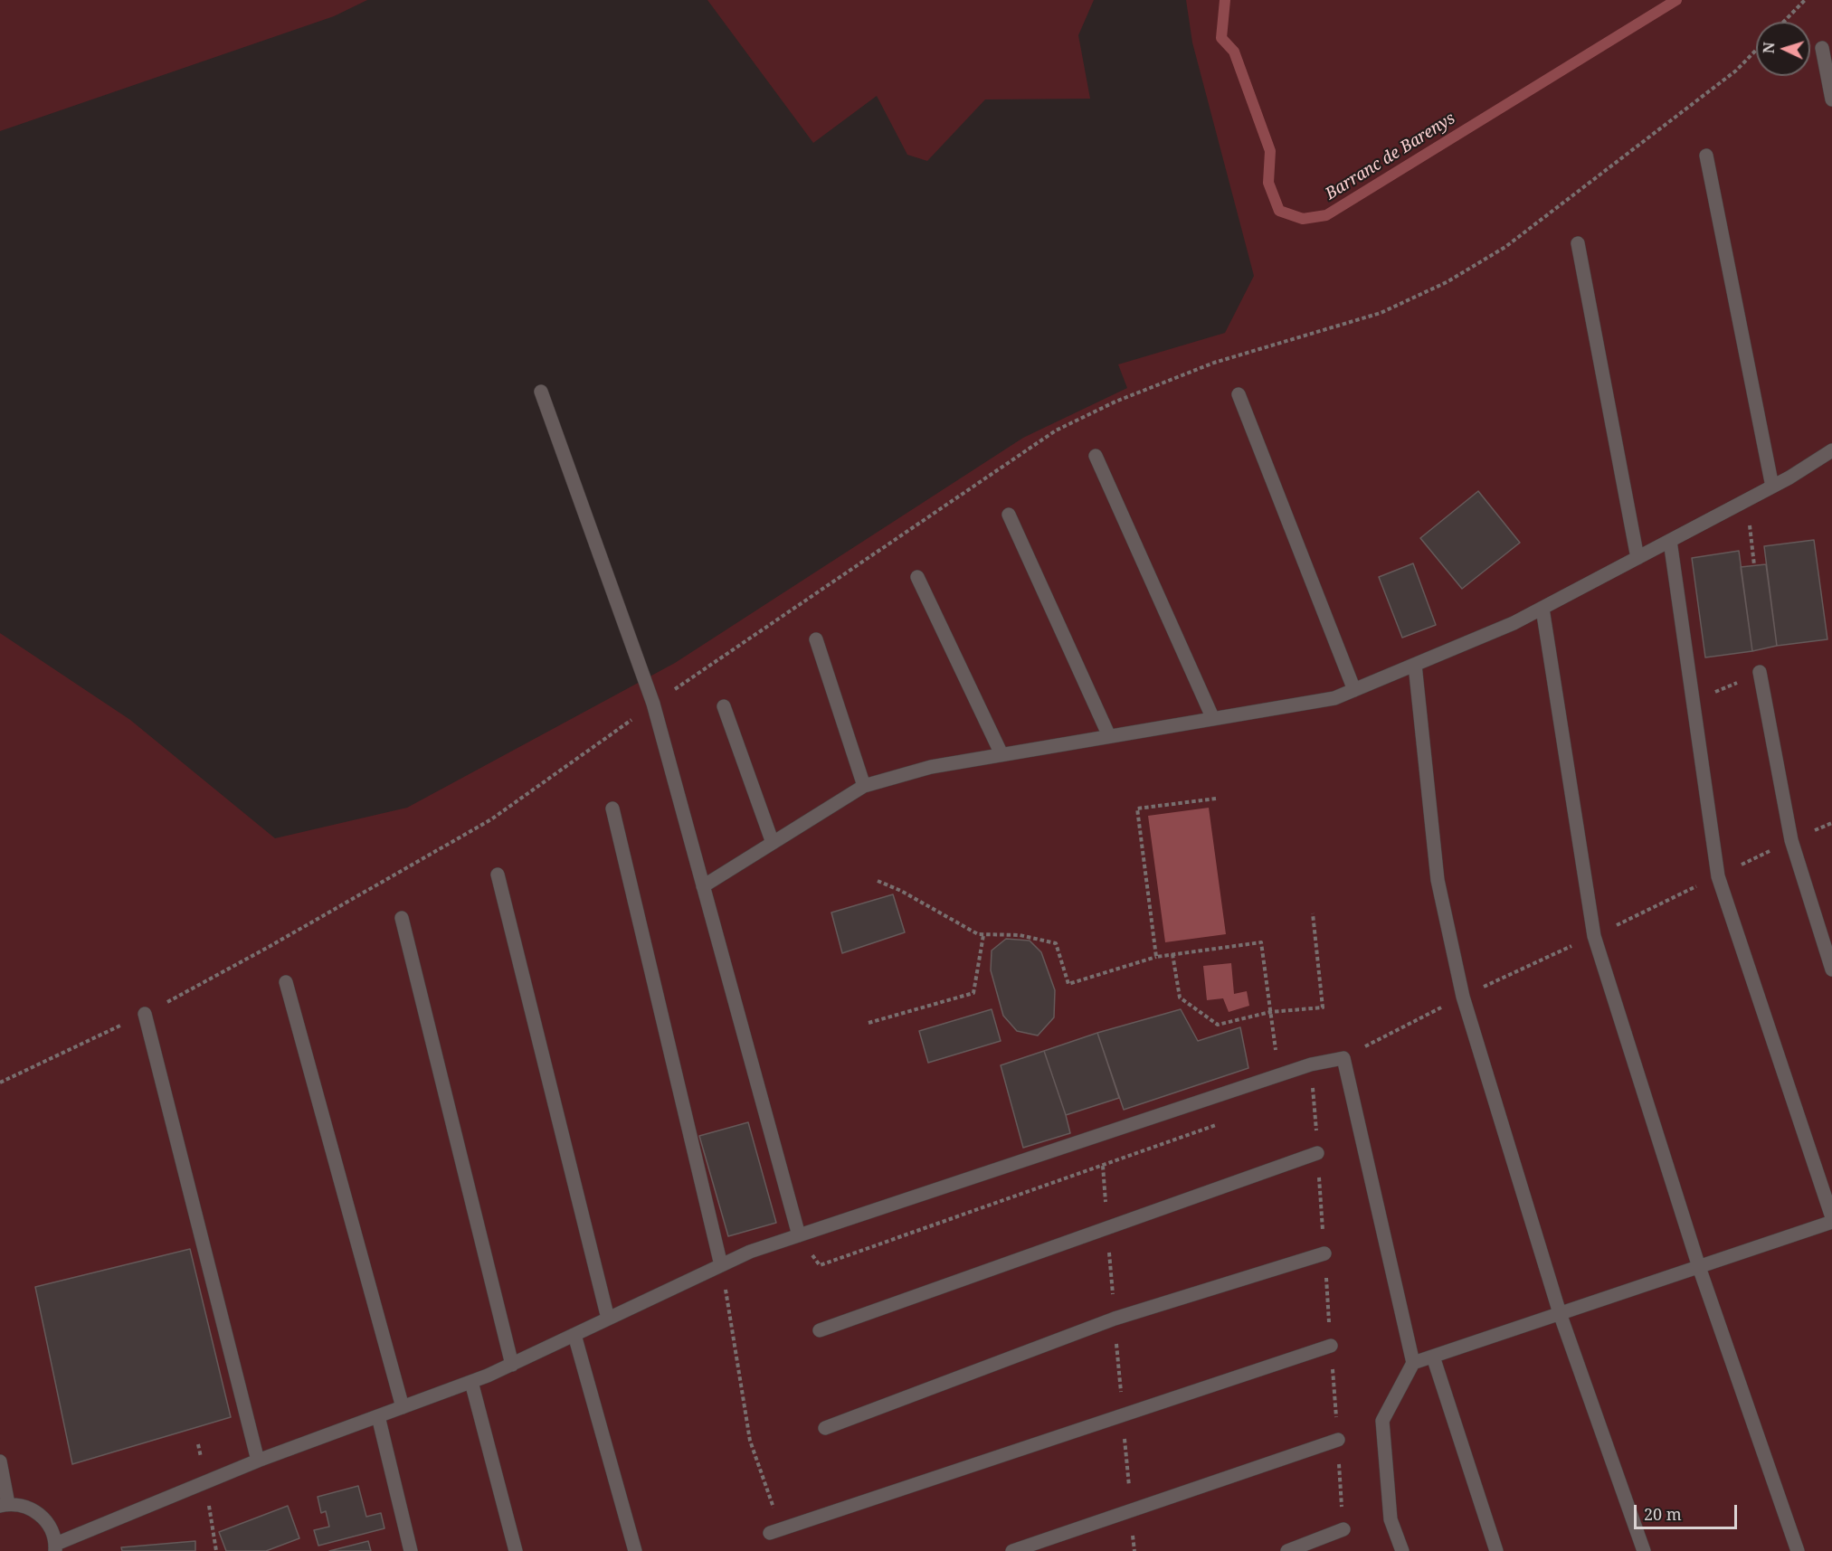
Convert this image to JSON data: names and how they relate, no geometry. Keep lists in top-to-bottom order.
{
  "water": ["Barranc de Barenys"],
  "scale_bar": "20 m",
  "north": "left"
}
